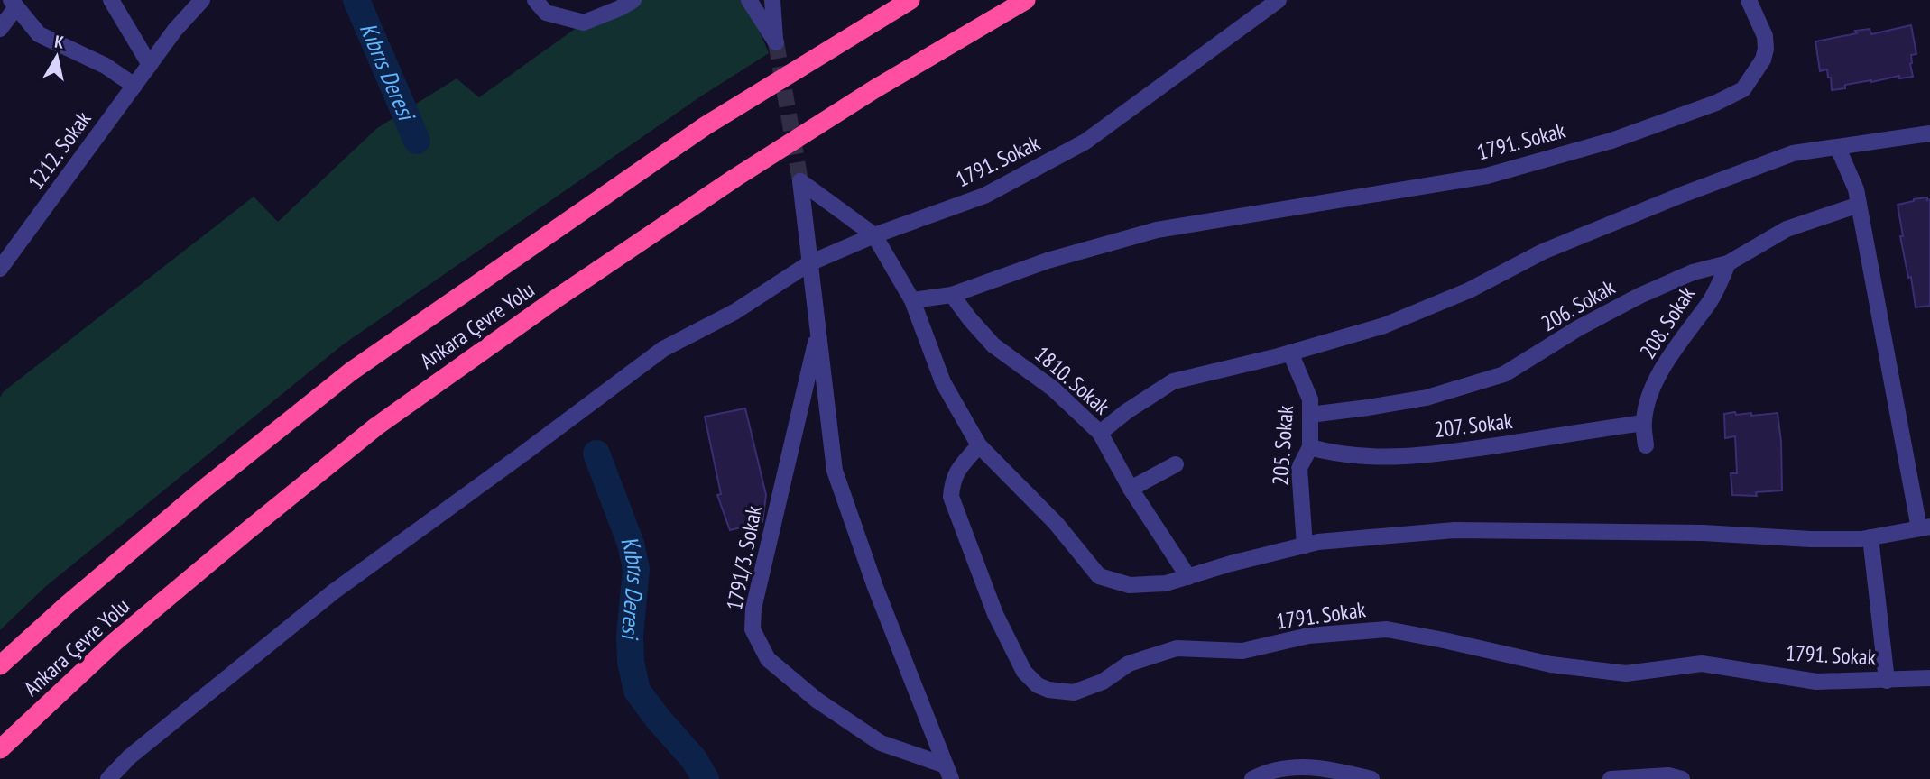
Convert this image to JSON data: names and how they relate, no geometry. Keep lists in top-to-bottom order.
{
  "streets": {
    "highway": ["Ankara Çevre Yolu"],
    "street": [
      "1791. Sokak",
      "1212. Sokak",
      "206. Sokak",
      "208. Sokak",
      "1810. Sokak",
      "207. Sokak",
      "205. Sokak",
      "1791/3. Sokak"
    ]
  },
  "crossings": [
    ["1791. Sokak", "1810. Sokak"],
    ["206. Sokak", "208. Sokak"],
    ["206. Sokak", "205. Sokak"],
    ["208. Sokak", "207. Sokak"],
    ["207. Sokak", "205. Sokak"]
  ],
  "water": ["Kıbrıs Deresi"],
  "north": "top"
}
